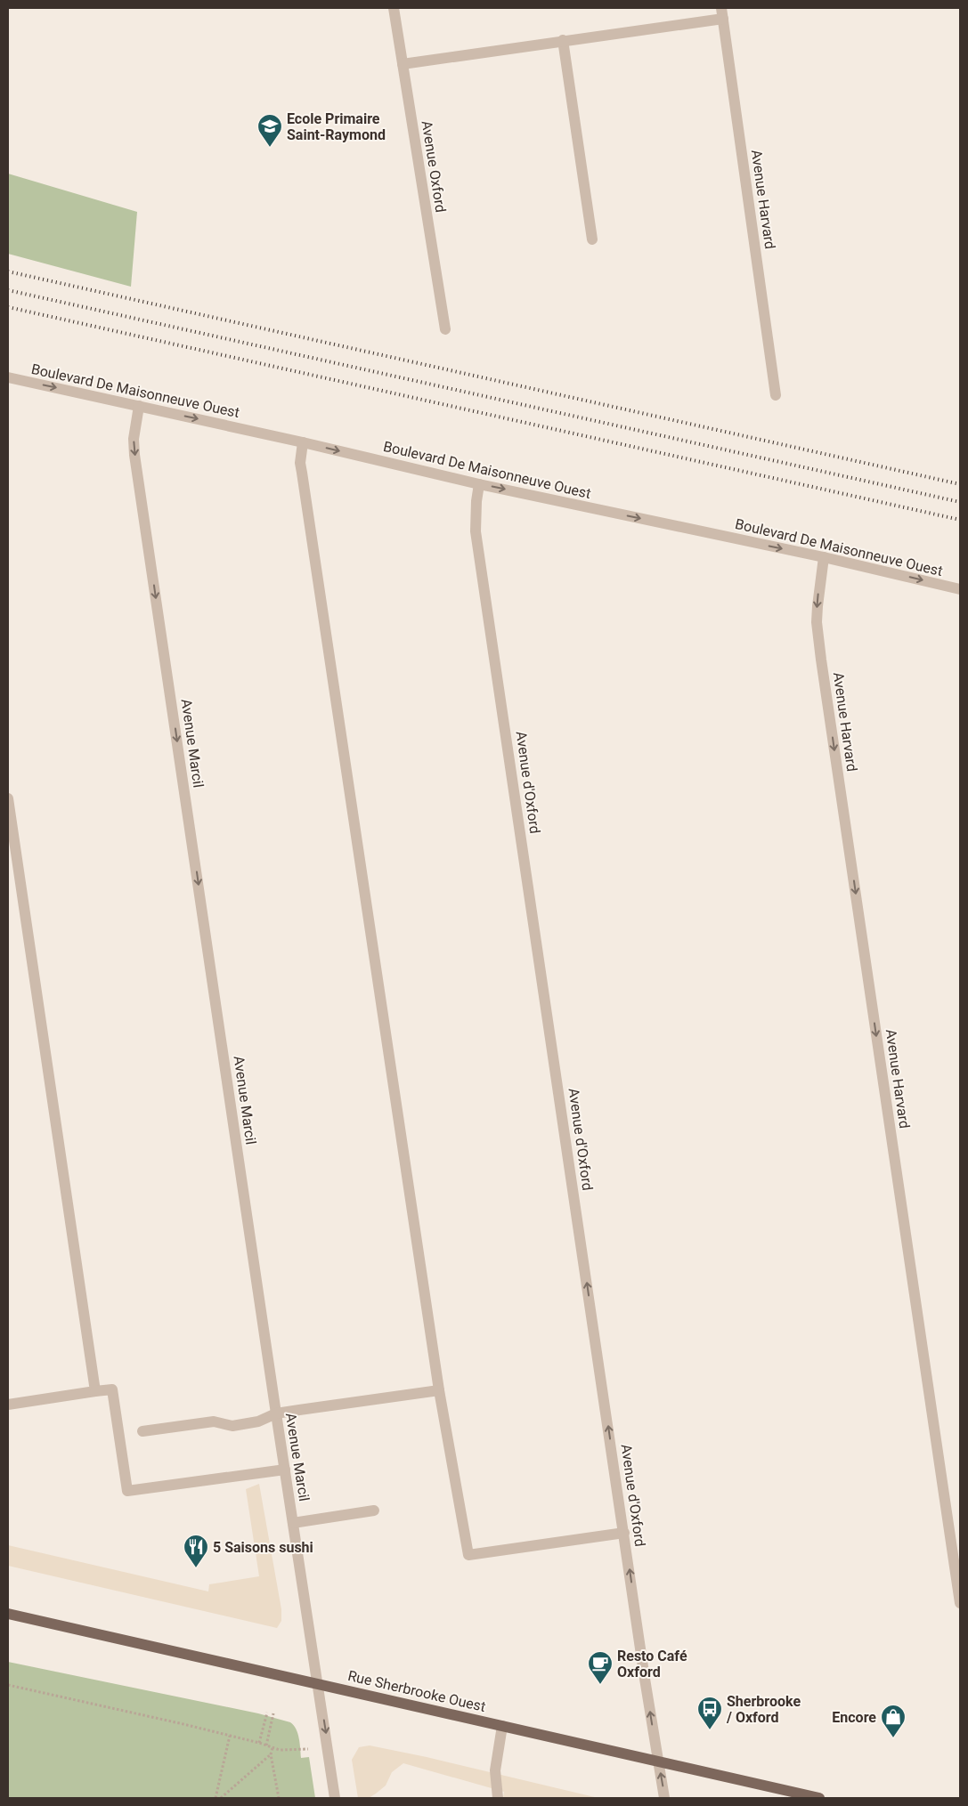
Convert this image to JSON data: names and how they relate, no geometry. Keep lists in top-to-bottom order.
{
  "streets": {
    "main road": ["Rue Sherbrooke Ouest"],
    "street": [
      "Avenue Oxford",
      "Avenue Harvard",
      "Boulevard De Maisonneuve Ouest",
      "Avenue Marcil",
      "Avenue d'Oxford"
    ]
  },
  "crossings": [
    ["Avenue Harvard", "Boulevard De Maisonneuve Ouest"],
    ["Boulevard De Maisonneuve Ouest", "Avenue Marcil"],
    ["Boulevard De Maisonneuve Ouest", "Avenue d'Oxford"],
    ["Avenue Marcil", "Rue Sherbrooke Ouest"],
    ["Avenue d'Oxford", "Rue Sherbrooke Ouest"]
  ],
  "one_way": [
    "Avenue Harvard",
    "Boulevard De Maisonneuve Ouest",
    "Avenue Marcil",
    "Avenue d'Oxford"
  ],
  "places": {
    "school or university": ["Ecole Primaire Saint-Raymond"],
    "restaurant": ["5 Saisons sushi"],
    "cafe": ["Resto Café Oxford"],
    "bus stop": ["Sherbrooke / Oxford"],
    "shop": ["Encore"]
  }
}
